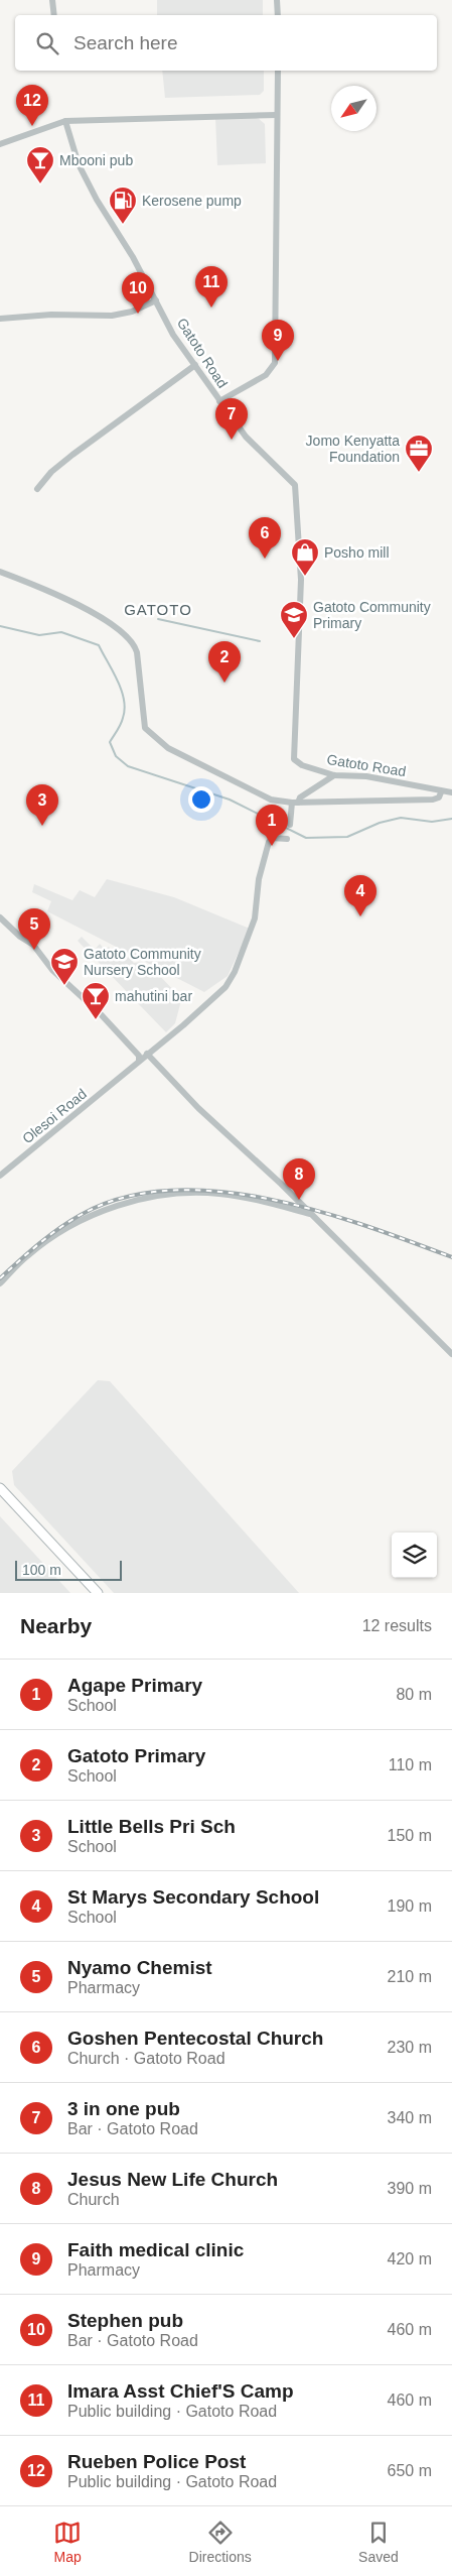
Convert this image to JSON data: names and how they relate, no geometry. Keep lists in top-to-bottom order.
{
  "streets": {
    "street": ["Gatoto Road", "Olesoi Road"]
  },
  "districts": ["GATOTO"],
  "places": {
    "bar": ["Mbooni pub", "mahutini bar"],
    "fuel station": ["Kerosene pump"],
    "office": ["Jomo Kenyatta Foundation"],
    "shop": ["Posho mill"],
    "school or university": ["Gatoto Community Primary", "Gatoto Community Nursery School"]
  },
  "scale_bar": "100 m",
  "north": "bottom left",
  "page": {
    "search": "Search here",
    "pins": [
      "12",
      "11",
      "10",
      "9",
      "7",
      "6",
      "2",
      "3",
      "1",
      "4",
      "5",
      "8"
    ],
    "scale": "100 m",
    "heading": ["Nearby", "12 results"],
    "list": [
      {
        "mark": "1",
        "name": "Agape Primary",
        "note": "School",
        "value": "80 m"
      },
      {
        "mark": "2",
        "name": "Gatoto Primary",
        "note": "School",
        "value": "110 m"
      },
      {
        "mark": "3",
        "name": "Little Bells Pri Sch",
        "note": "School",
        "value": "150 m"
      },
      {
        "mark": "4",
        "name": "St Marys Secondary School",
        "note": "School",
        "value": "190 m"
      },
      {
        "mark": "5",
        "name": "Nyamo Chemist",
        "note": "Pharmacy",
        "value": "210 m"
      },
      {
        "mark": "6",
        "name": "Goshen Pentecostal Church",
        "note": "Church · Gatoto Road",
        "value": "230 m"
      },
      {
        "mark": "7",
        "name": "3 in one pub",
        "note": "Bar · Gatoto Road",
        "value": "340 m"
      },
      {
        "mark": "8",
        "name": "Jesus New Life Church",
        "note": "Church",
        "value": "390 m"
      },
      {
        "mark": "9",
        "name": "Faith medical clinic",
        "note": "Pharmacy",
        "value": "420 m"
      },
      {
        "mark": "10",
        "name": "Stephen pub",
        "note": "Bar · Gatoto Road",
        "value": "460 m"
      },
      {
        "mark": "11",
        "name": "Imara Asst Chief'S Camp",
        "note": "Public building · Gatoto Road",
        "value": "460 m"
      },
      {
        "mark": "12",
        "name": "Rueben Police Post",
        "note": "Public building · Gatoto Road",
        "value": "650 m"
      }
    ],
    "nav": ["Map", "Directions", "Saved"]
  }
}
